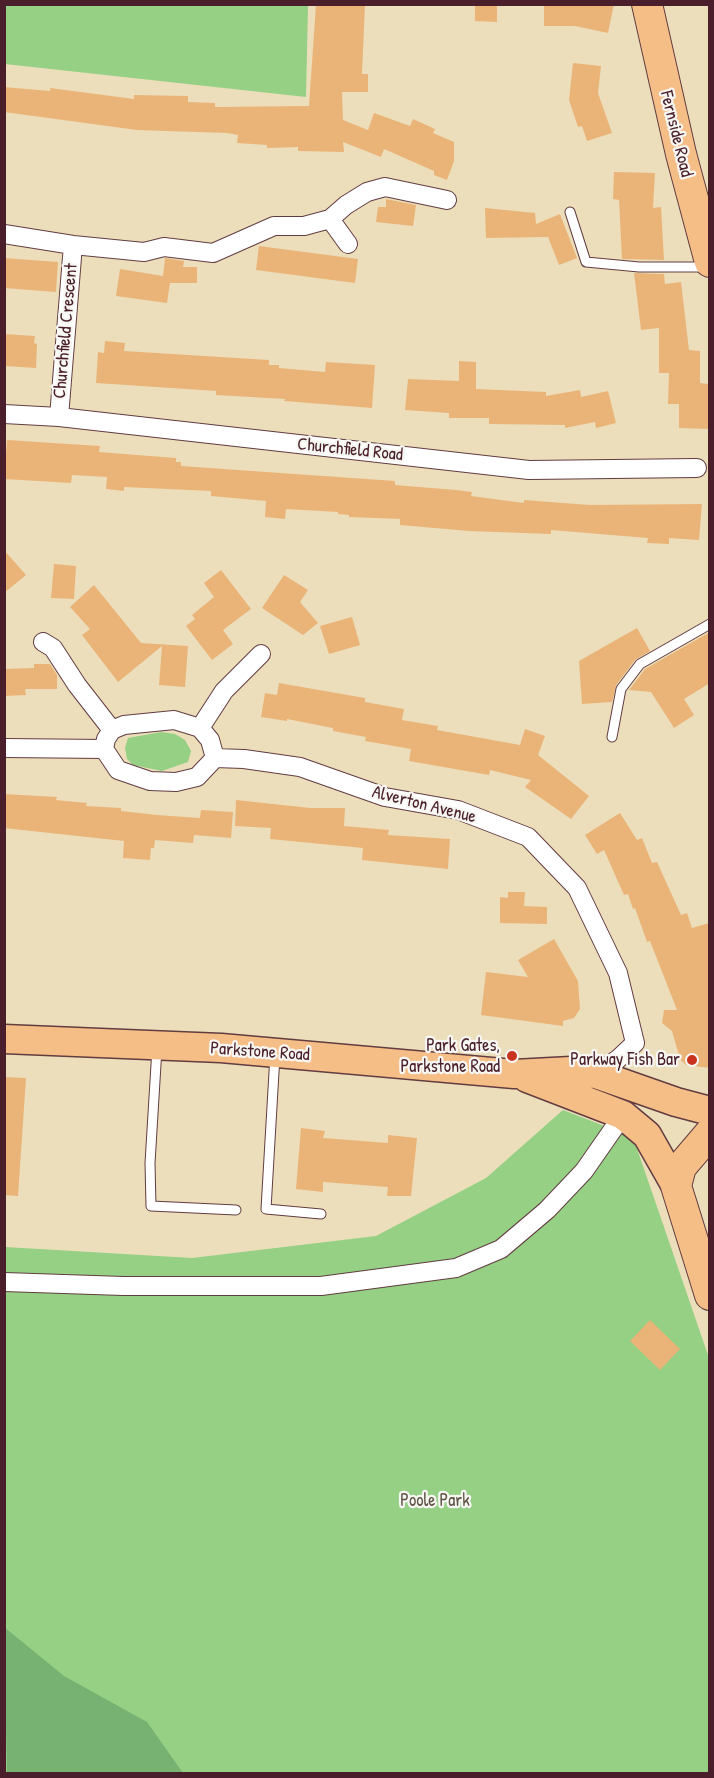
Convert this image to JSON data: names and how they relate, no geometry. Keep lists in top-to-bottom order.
{
  "streets": {
    "highway": ["Fernside Road"],
    "main road": ["Parkstone Road"],
    "street": ["Churchfield Crescent", "Churchfield Road", "Alverton Avenue"]
  },
  "crossings": [
    ["Churchfield Crescent", "Churchfield Road"],
    ["Alverton Avenue", "Parkstone Road"]
  ],
  "parks": ["Poole Park"],
  "places": ["Park Gates, Parkstone Road", "Parkway Fish Bar"]
}
